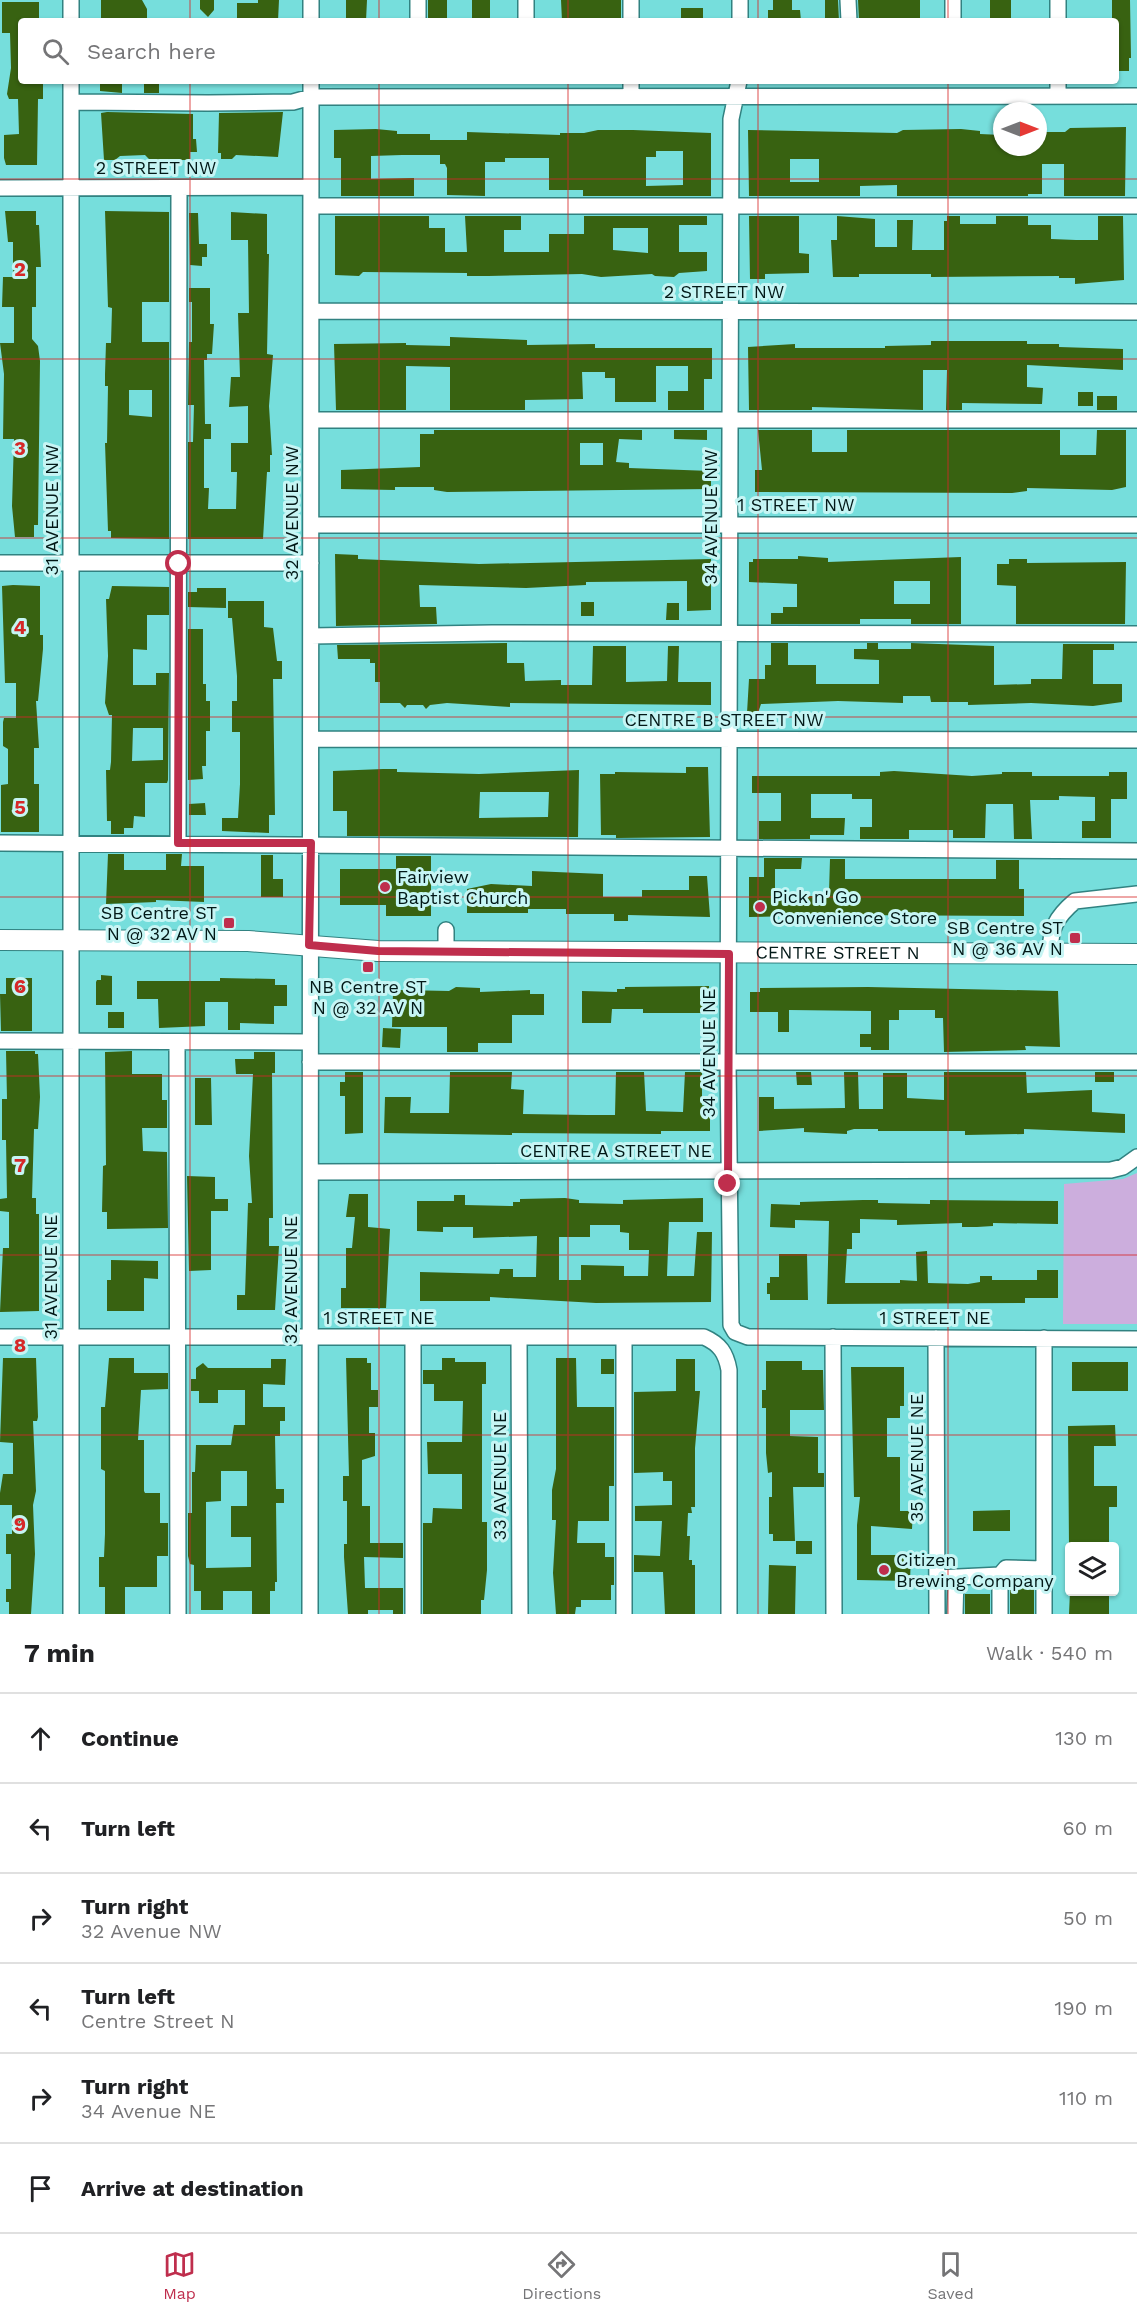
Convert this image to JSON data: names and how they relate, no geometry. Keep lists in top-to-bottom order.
{
  "streets": {
    "main road": ["CENTRE STREET N"],
    "street": [
      "2 STREET NW",
      "1 STREET NW",
      "31 AVENUE NW",
      "32 AVENUE NW",
      "34 AVENUE NW",
      "CENTRE B STREET NW",
      "34 AVENUE NE",
      "CENTRE A STREET NE",
      "31 AVENUE NE",
      "32 AVENUE NE",
      "1 STREET NE",
      "35 AVENUE NE",
      "33 AVENUE NE"
    ]
  },
  "crossings": [
    ["2 STREET NW", "31 AVENUE NW"],
    ["2 STREET NW", "32 AVENUE NW"],
    ["2 STREET NW", "34 AVENUE NW"],
    ["1 STREET NW", "32 AVENUE NW"],
    ["1 STREET NW", "34 AVENUE NW"],
    ["31 AVENUE NW", "CENTRE STREET N"],
    ["31 AVENUE NW", "31 AVENUE NE"],
    ["32 AVENUE NW", "CENTRE B STREET NW"],
    ["32 AVENUE NW", "CENTRE STREET N"],
    ["32 AVENUE NW", "32 AVENUE NE"],
    ["34 AVENUE NW", "CENTRE B STREET NW"],
    ["34 AVENUE NW", "CENTRE STREET N"],
    ["34 AVENUE NW", "34 AVENUE NE"],
    ["CENTRE STREET N", "34 AVENUE NE"],
    ["CENTRE STREET N", "31 AVENUE NE"],
    ["CENTRE STREET N", "32 AVENUE NE"],
    ["34 AVENUE NE", "CENTRE A STREET NE"],
    ["34 AVENUE NE", "1 STREET NE"],
    ["CENTRE A STREET NE", "32 AVENUE NE"],
    ["31 AVENUE NE", "1 STREET NE"],
    ["32 AVENUE NE", "1 STREET NE"],
    ["1 STREET NE", "35 AVENUE NE"],
    ["1 STREET NE", "33 AVENUE NE"]
  ],
  "places": {
    "other": ["Fairview Baptist Church", "Pick n' Go Convenience Store", "Citizen Brewing Company"],
    "transit": ["SB Centre ST N @ 32 AV N", "SB Centre ST N @ 36 AV N", "NB Centre ST N @ 32 AV N"]
  },
  "north": "right",
  "page": {
    "search": "Search here",
    "heading": ["7 min", "Walk · 540 m"],
    "list": [
      ["Continue", "130 m"],
      ["Turn left", "60 m"],
      ["Turn right", "32 Avenue NW", "50 m"],
      ["Turn left", "Centre Street N", "190 m"],
      ["Turn right", "34 Avenue NE", "110 m"],
      "Arrive at destination"
    ],
    "nav": ["Map", "Directions", "Saved"]
  },
  "grid": {
    "rows": [
      "2",
      "3",
      "4",
      "5",
      "6",
      "7",
      "8",
      "9"
    ]
  }
}
